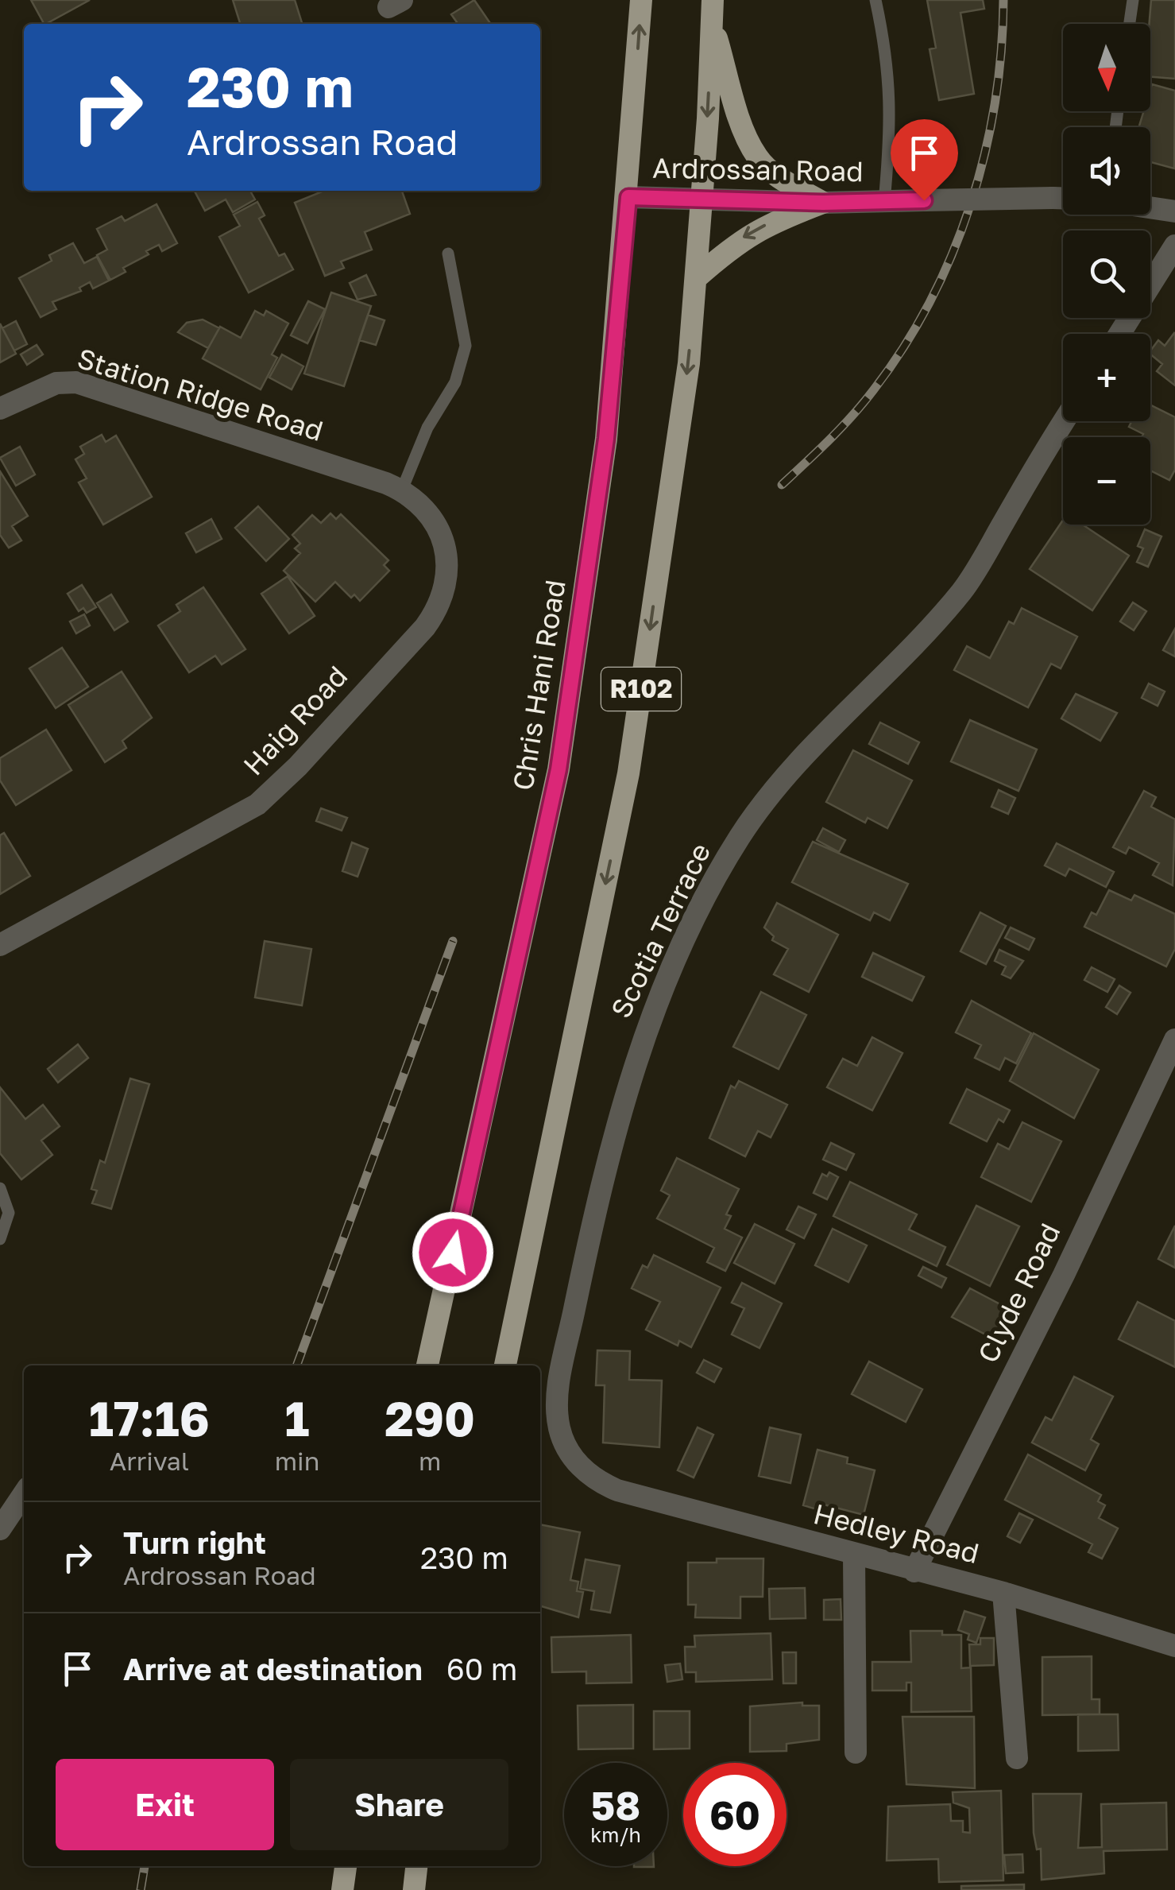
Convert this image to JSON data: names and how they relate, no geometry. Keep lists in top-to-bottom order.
{
  "streets": {
    "main road": ["Chris Hani Road", "R102"],
    "street": [
      "Ardrossan Road",
      "Station Ridge Road",
      "Haig Road",
      "Scotia Terrace",
      "Clyde Road",
      "Hedley Road"
    ]
  },
  "crossings": [
    ["Ardrossan Road", "Chris Hani Road"],
    ["Ardrossan Road", "R102"],
    ["Station Ridge Road", "Haig Road"],
    ["Scotia Terrace", "Hedley Road"],
    ["Clyde Road", "Hedley Road"]
  ],
  "north": "bottom",
  "page": {
    "map_buttons": ["+", "−"],
    "turn": ["230 m", "Ardrossan Road"],
    "eta": [
      "17:16",
      "Arrival",
      "1",
      "min",
      "290",
      "m"
    ],
    "list": [
      {
        "name": "Turn right",
        "note": "Ardrossan Road",
        "value": "230 m"
      },
      {
        "name": "Arrive at destination",
        "value": "60 m"
      }
    ],
    "buttons": ["Exit", "Share"],
    "speed": "58 km/h",
    "limit": "60"
  }
}
